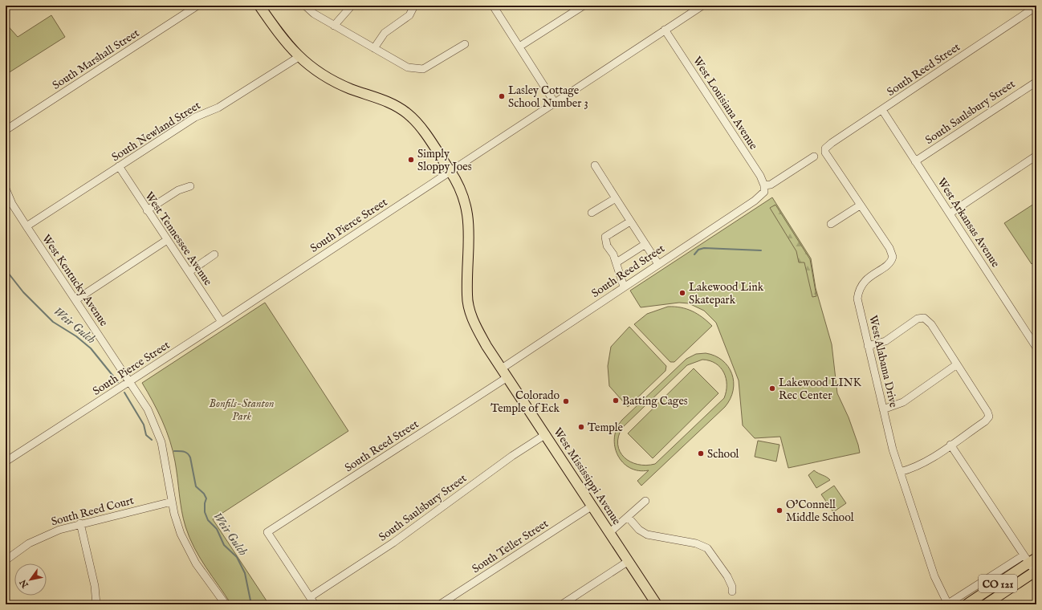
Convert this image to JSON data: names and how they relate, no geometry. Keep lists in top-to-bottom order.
{
  "streets": {
    "main road": ["West Mississippi Avenue", "CO 121"],
    "street": [
      "South Marshall Street",
      "South Reed Street",
      "West Louisiana Avenue",
      "South Saulsbury Street",
      "South Newland Street",
      "West Arkansas Avenue",
      "South Pierce Street",
      "West Tennessee Avenue",
      "West Kentucky Avenue",
      "West Alabama Drive",
      "South Reed Court",
      "South Teller Street"
    ]
  },
  "crossings": [
    ["South Reed Street", "West Louisiana Avenue"],
    ["South Reed Street", "South Saulsbury Street"],
    ["South Reed Street", "West Arkansas Avenue"],
    ["South Reed Street", "West Alabama Drive"],
    ["South Reed Street", "West Mississippi Avenue"],
    ["West Louisiana Avenue", "South Pierce Street"],
    ["South Saulsbury Street", "West Arkansas Avenue"],
    ["South Saulsbury Street", "West Mississippi Avenue"],
    ["South Newland Street", "West Tennessee Avenue"],
    ["South Newland Street", "West Kentucky Avenue"],
    ["South Newland Street", "West Mississippi Avenue"],
    ["South Pierce Street", "West Tennessee Avenue"],
    ["South Pierce Street", "West Kentucky Avenue"],
    ["South Pierce Street", "West Mississippi Avenue"],
    ["West Kentucky Avenue", "South Reed Court"],
    ["West Mississippi Avenue", "South Teller Street"]
  ],
  "water": ["Weir Gulch"],
  "parks": ["Bonfils-Stanton Park"],
  "places": [
    "Lasley Cottage School Number 3",
    "Simply Sloppy Joes",
    "Lakewood Link Skatepark",
    "Lakewood LINK Rec Center",
    "Batting Cages",
    "Colorado Temple of Eck",
    "Temple",
    "School",
    "O'Connell Middle School"
  ],
  "north": "bottom left"
}
